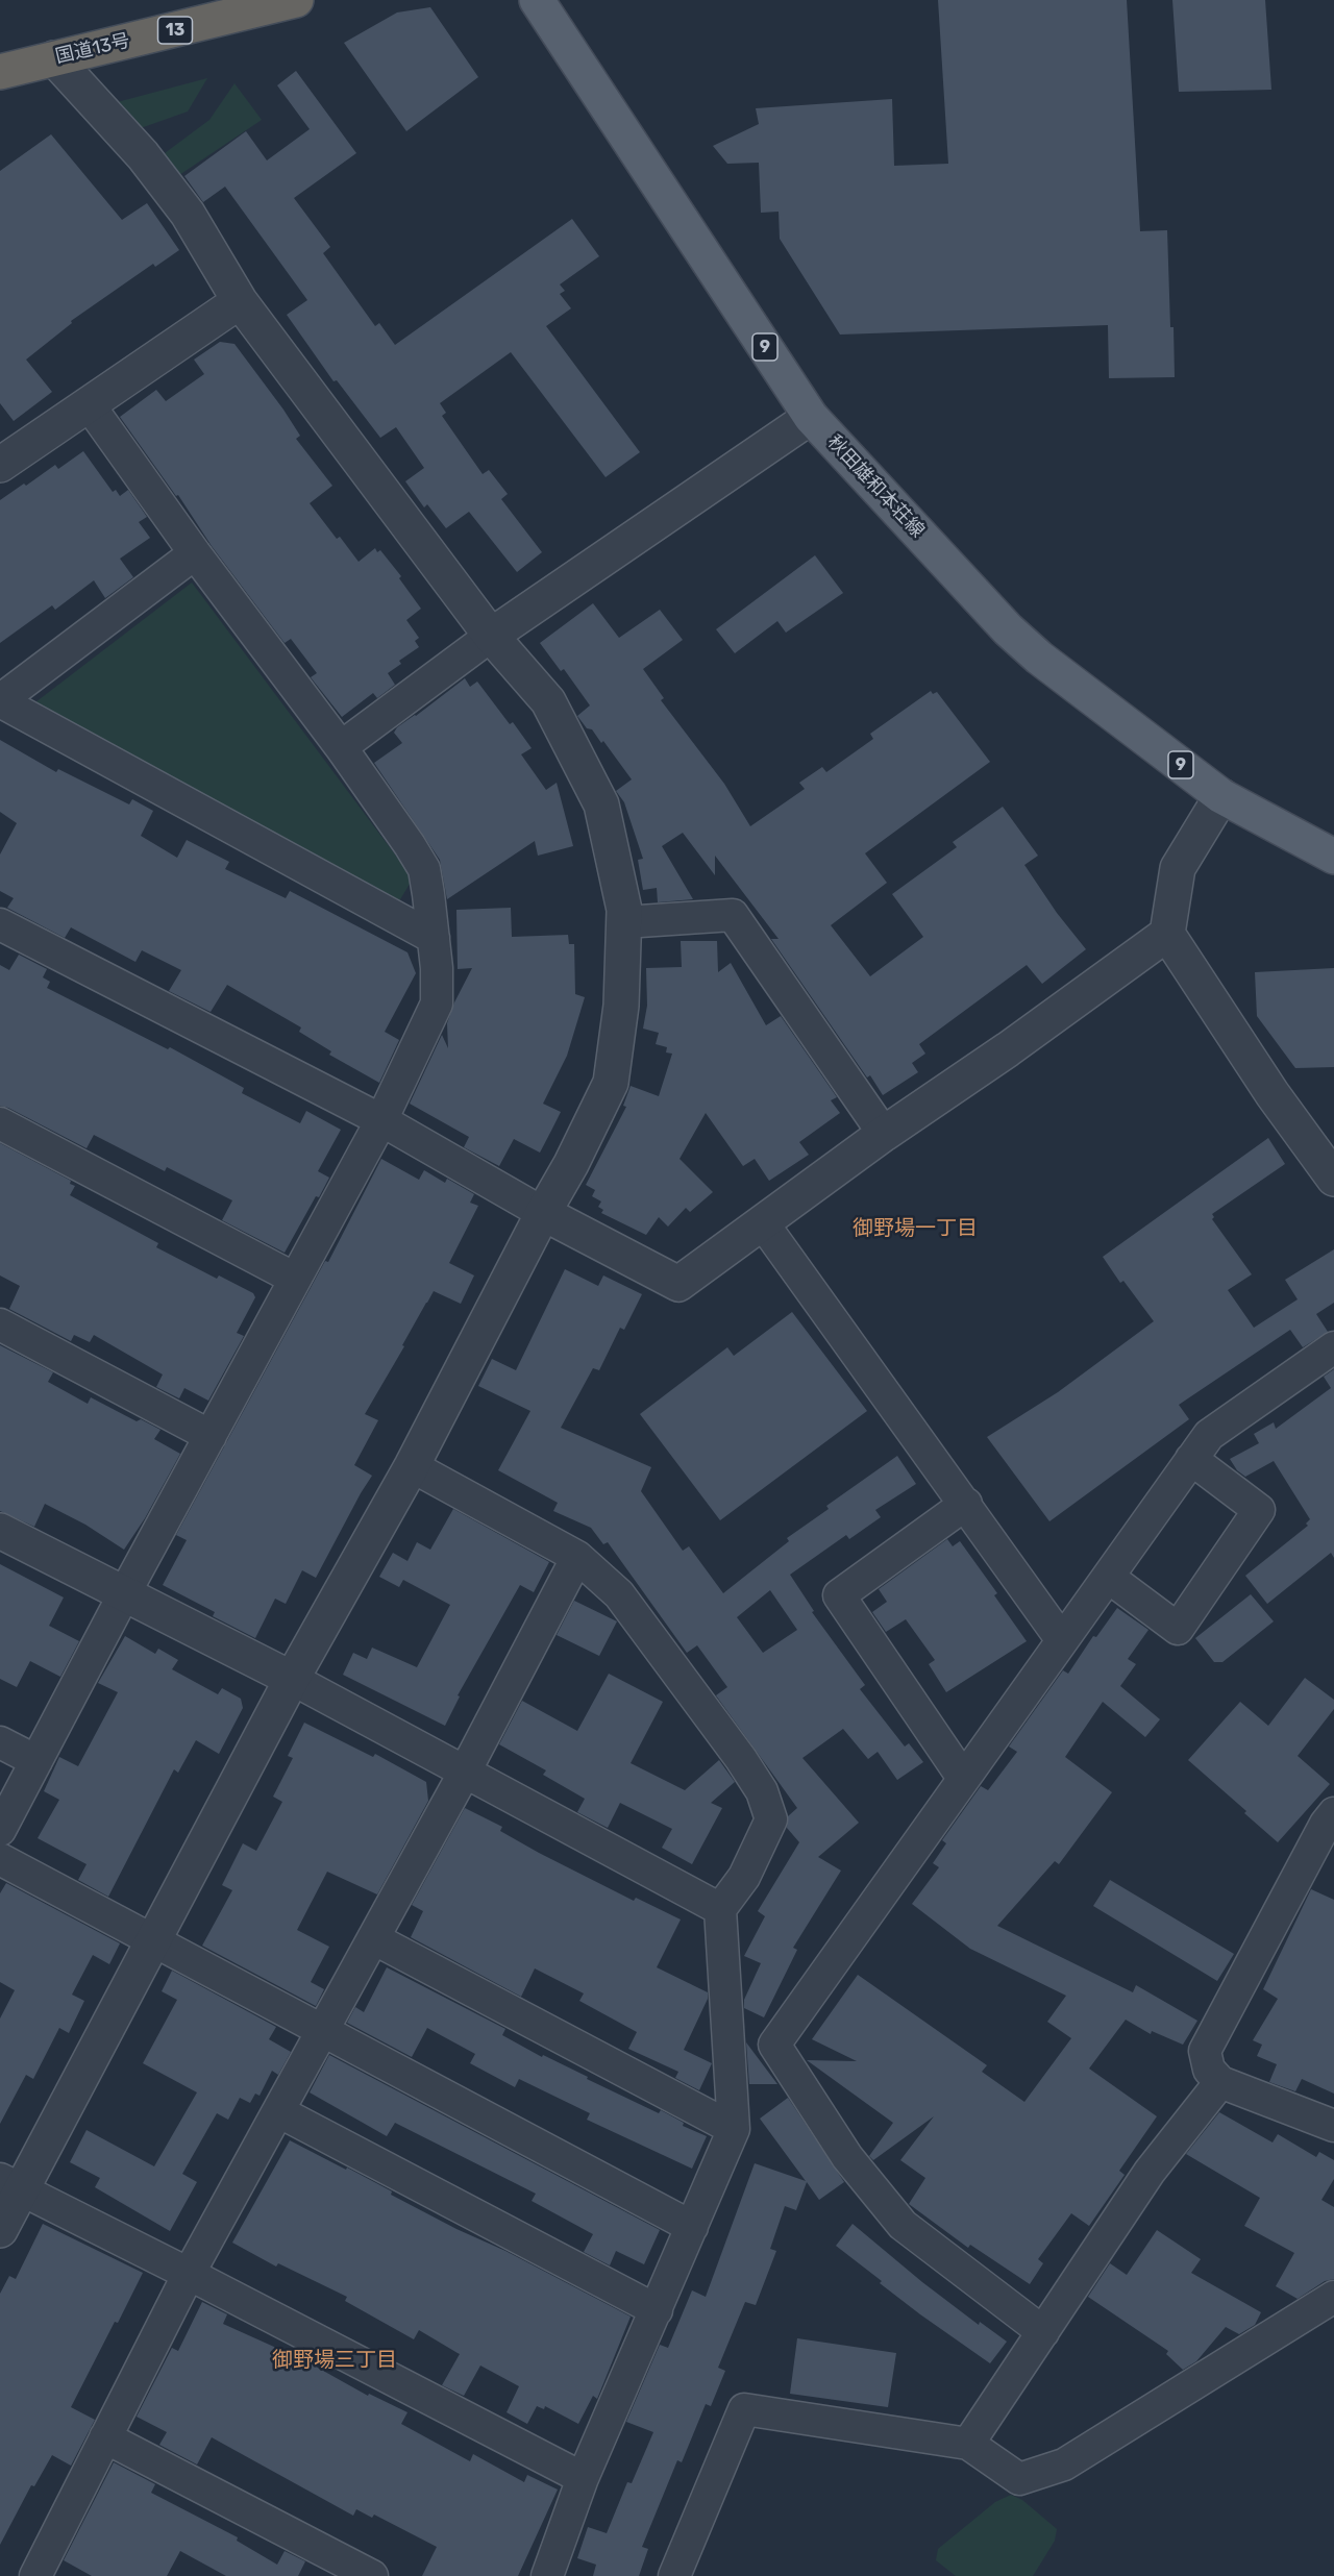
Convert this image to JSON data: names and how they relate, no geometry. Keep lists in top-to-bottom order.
{
  "streets": {
    "highway": ["13", "国道13号"],
    "main road": ["9", "秋田雄和本荘線"]
  },
  "districts": ["御野場一丁目", "御野場三丁目"]
}
